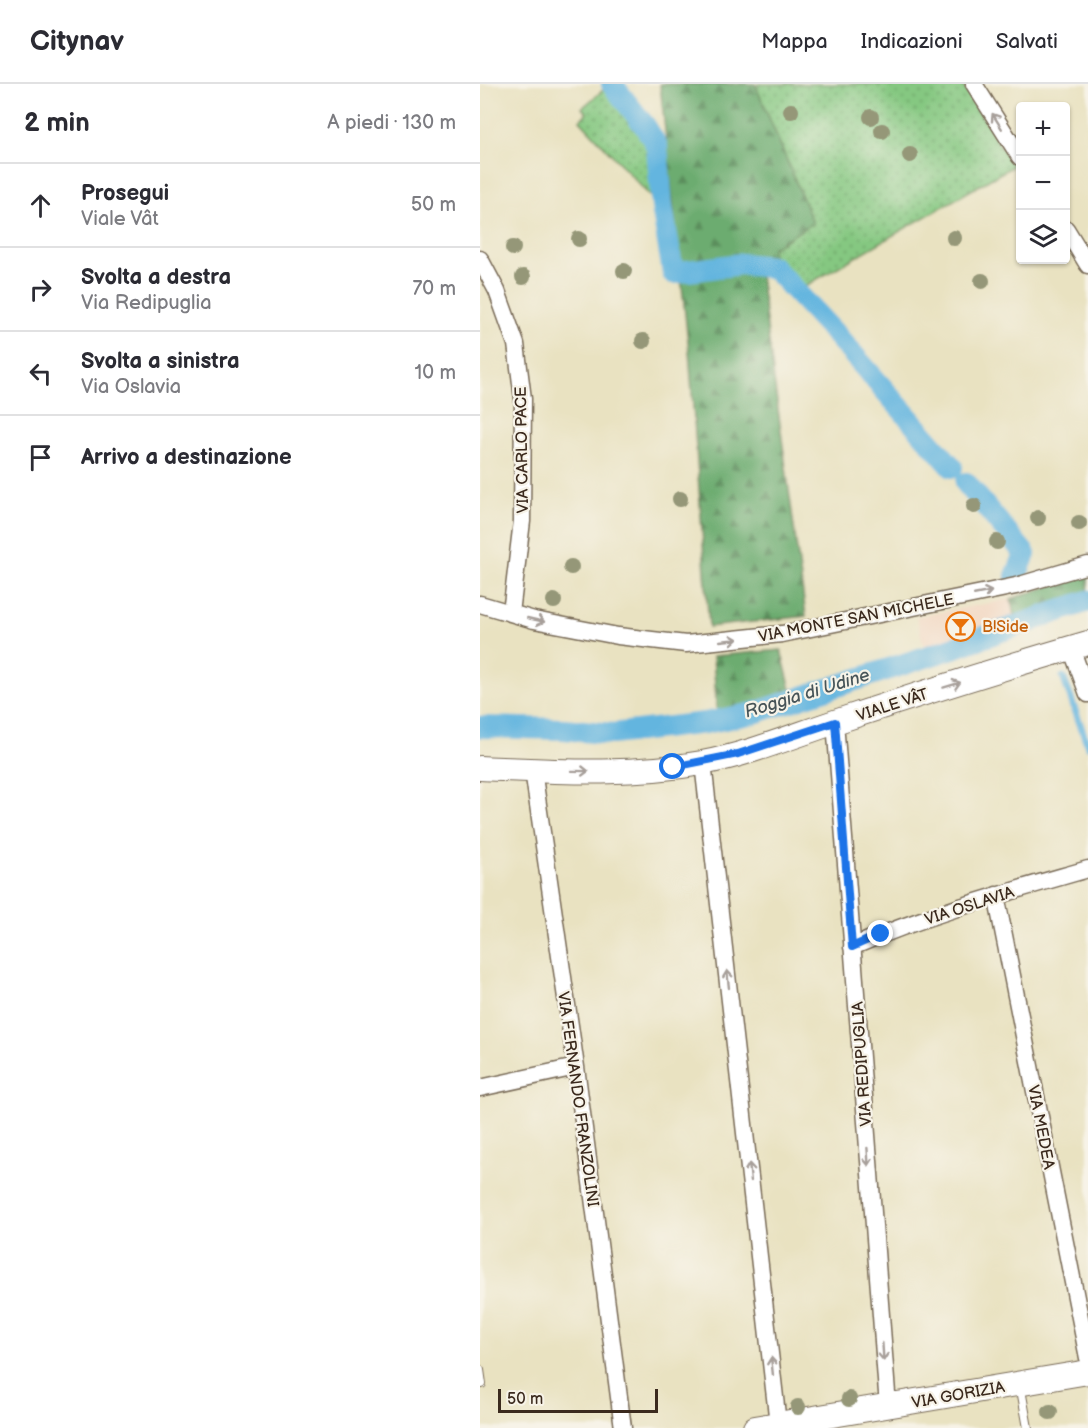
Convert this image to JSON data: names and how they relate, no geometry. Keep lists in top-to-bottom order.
{
  "streets": {
    "main road": ["VIALE VÂT", "VIA GORIZIA"],
    "street": [
      "VIA CARLO PACE",
      "VIA MONTE SAN MICHELE",
      "VIA OSLAVIA",
      "VIA REDIPUGLIA",
      "VIA FERNANDO FRANZOLINI",
      "VIA MEDEA"
    ]
  },
  "crossings": [
    ["VIA CARLO PACE", "VIA MONTE SAN MICHELE"],
    ["VIALE VÂT", "VIA REDIPUGLIA"],
    ["VIALE VÂT", "VIA FERNANDO FRANZOLINI"],
    ["VIA OSLAVIA", "VIA REDIPUGLIA"],
    ["VIA OSLAVIA", "VIA MEDEA"],
    ["VIA REDIPUGLIA", "VIA GORIZIA"]
  ],
  "one_way": ["VIA MONTE SAN MICHELE", "VIALE VÂT"],
  "water": ["Roggia di Udine"],
  "places": {
    "bar": ["B!Side"]
  },
  "scale_bar": "50 m",
  "page": {
    "header": "Citynav",
    "nav": ["Mappa", "Indicazioni", "Salvati"],
    "heading": ["2 min", "A piedi · 130 m"],
    "map_buttons": ["+", "−"],
    "list": [
      ["Prosegui", "Viale Vât", "50 m"],
      ["Svolta a destra", "Via Redipuglia", "70 m"],
      ["Svolta a sinistra", "Via Oslavia", "10 m"],
      "Arrivo a destinazione"
    ],
    "scale": "50 m"
  }
}
